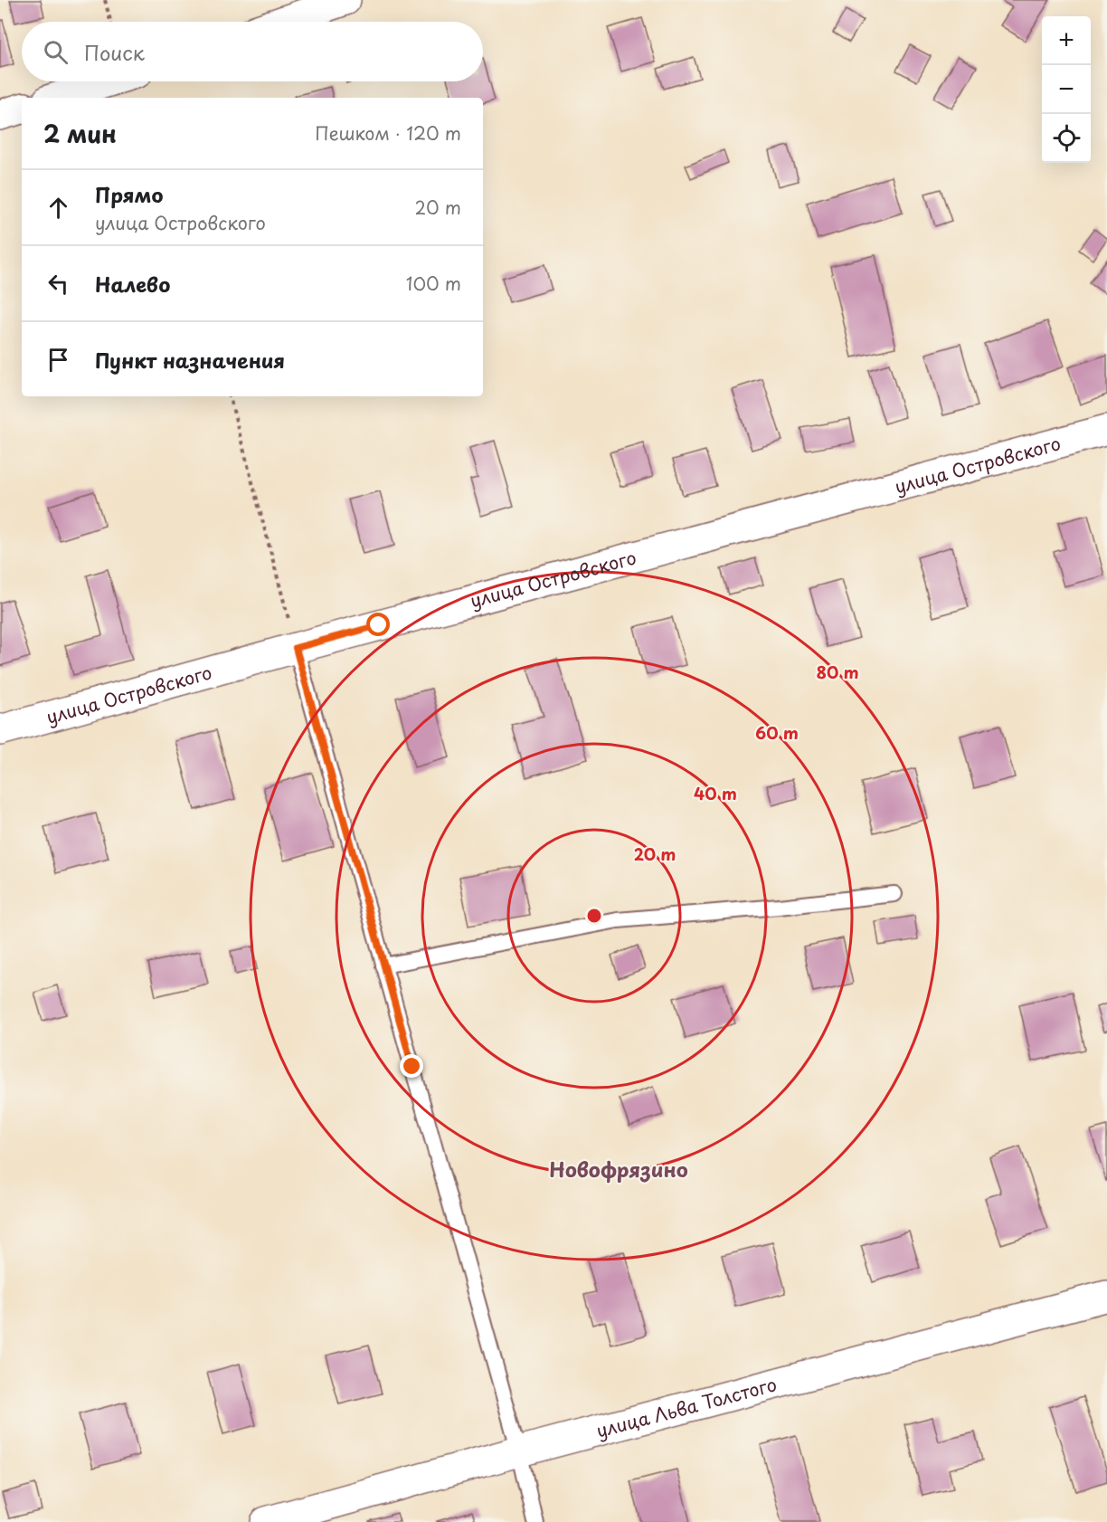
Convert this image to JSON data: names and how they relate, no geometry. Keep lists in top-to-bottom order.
{
  "streets": {
    "street": ["улица Островского", "улица Льва Толстого"]
  },
  "districts": ["Новофрязино"],
  "page": {
    "map_buttons": ["+", "−"],
    "search": "Поиск",
    "heading": ["2 мин", "Пешком · 120 m"],
    "list": [
      ["Прямо", "улица Островского", "20 m"],
      ["Налево", "100 m"],
      "Пункт назначения"
    ]
  },
  "rings": [
    "80 m",
    "60 m",
    "40 m",
    "20 m"
  ]
}
